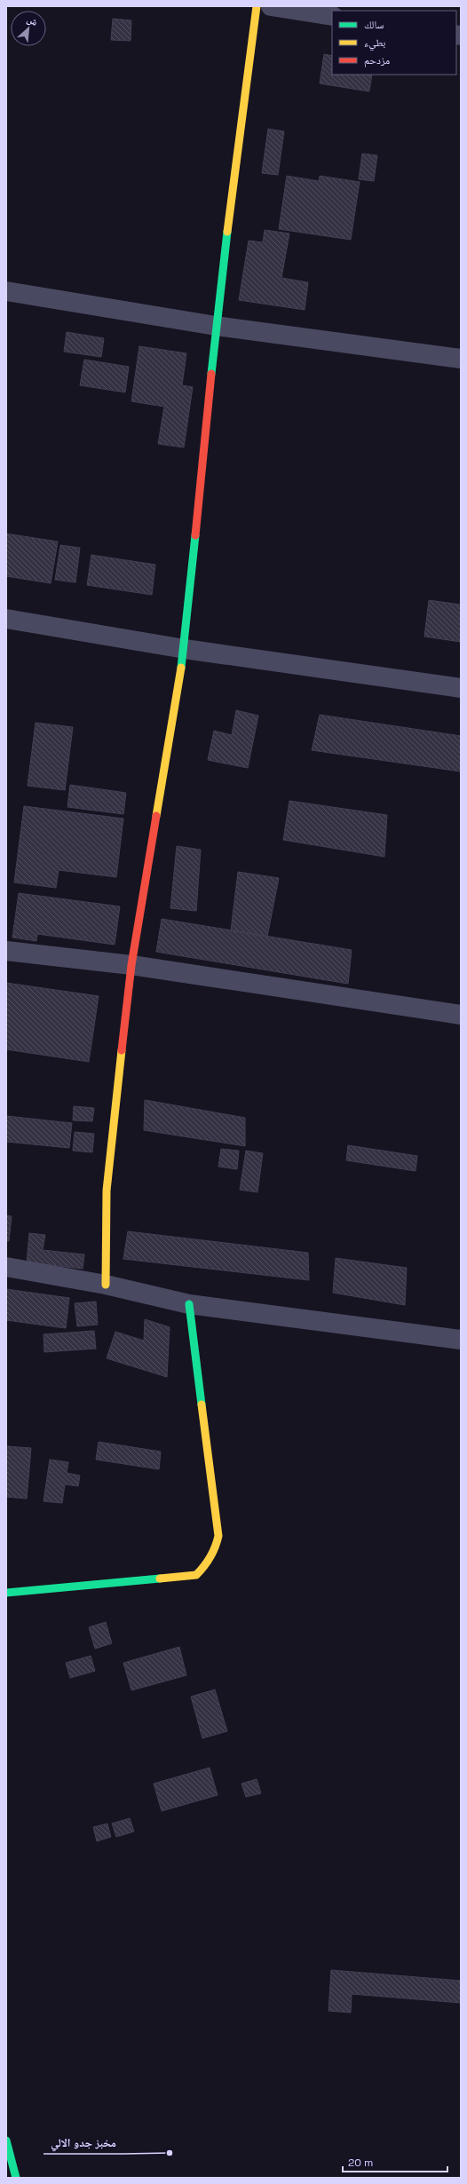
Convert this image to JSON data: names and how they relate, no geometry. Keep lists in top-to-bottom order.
{
  "places": ["مخبز جدو الالي"],
  "legend": ["سالك", "بطيء", "مزدحم"],
  "scale_bar": "20 m",
  "north": "top right"
}
